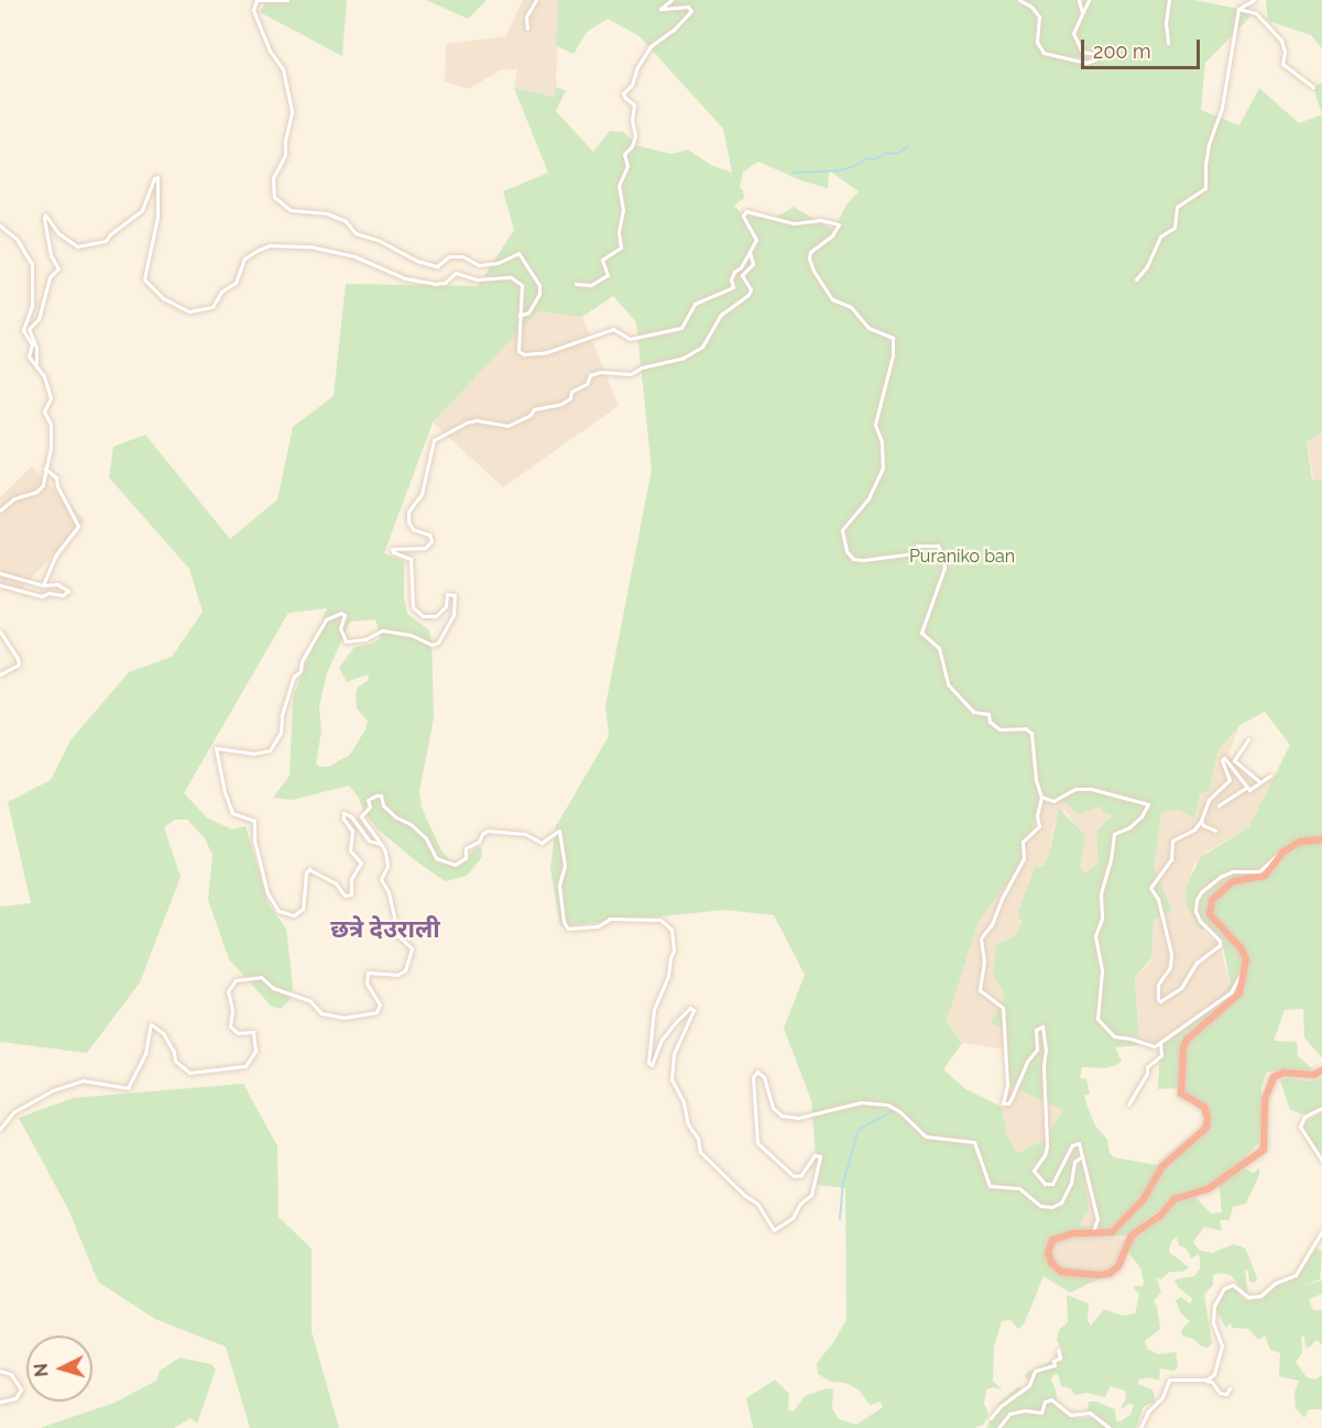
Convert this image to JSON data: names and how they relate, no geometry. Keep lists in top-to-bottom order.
{
  "districts": ["छत्रे देउराली"],
  "parks": ["Puraniko ban"],
  "scale_bar": "200 m",
  "north": "left"
}
